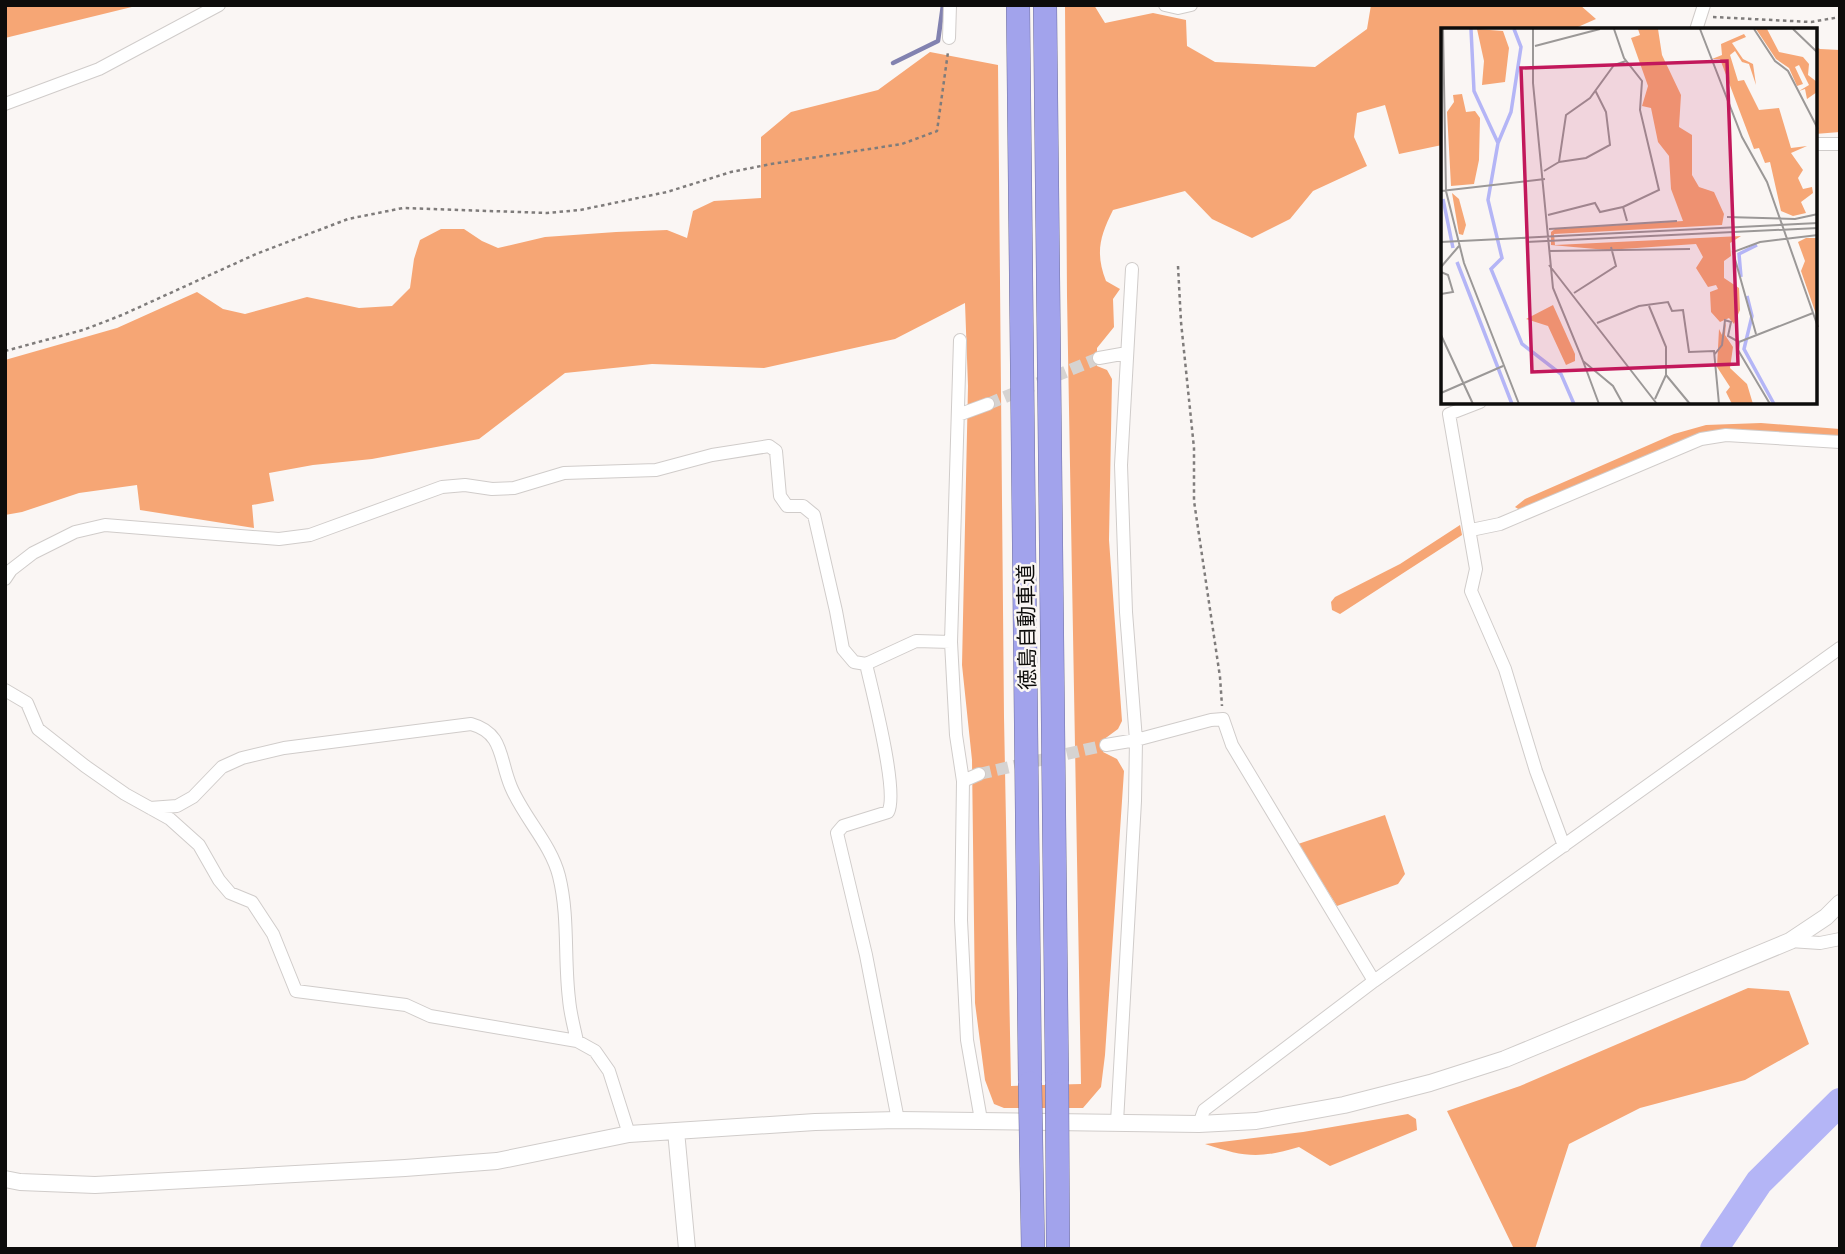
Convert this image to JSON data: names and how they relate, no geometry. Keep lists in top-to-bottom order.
{
  "streets": {
    "highway": ["徳島自動車道"]
  }
}
